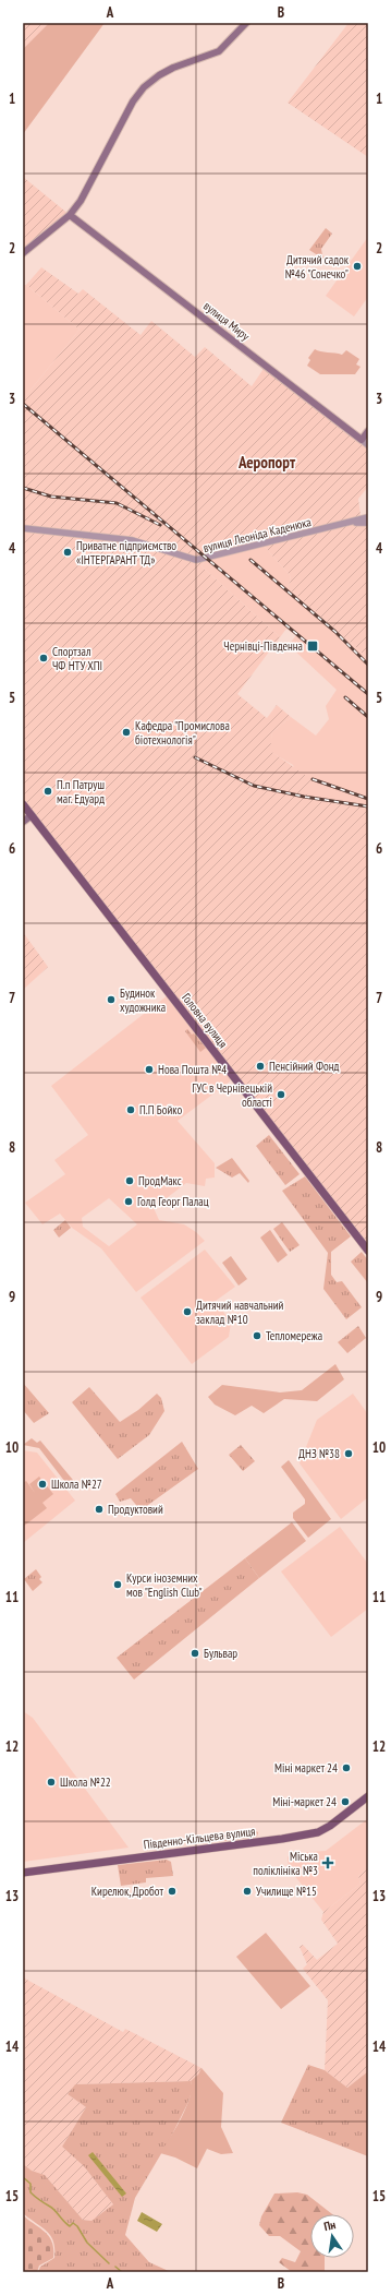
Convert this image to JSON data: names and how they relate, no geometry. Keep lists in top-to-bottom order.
{
  "streets": {
    "main road": ["вулиця Миру", "Головна вулиця", "Південно-Кільцева вулиця"],
    "street": ["вулиця Леоніда Каденюка"]
  },
  "districts": ["Аеропорт"],
  "places": {
    "other": [
      "Дитячий садок №46 \"Сонечко\"",
      "Приватне підприємство «ІНТЕРГАРАНТ ТД»",
      "Спортзал ЧФ НТУ ХПІ",
      "Кафедра \"Промислова біотехнологія\"",
      "П.п Патруш маг. Едуард",
      "Будинок художника",
      "Пенсійний Фонд",
      "Нова Пошта №4",
      "ГУС в Чернівецькій області",
      "П.П Бойко",
      "ПродМакс",
      "Голд Георг Палац",
      "Дитячий навчальний заклад №10",
      "Тепломережа",
      "ДНЗ №38",
      "Школа №27",
      "Продуктовий",
      "Курси іноземних мов \"English Club\"",
      "Бульвар",
      "Міні маркет 24",
      "Школа №22",
      "Міні-маркет 24",
      "Кирелюк, Дробот",
      "Училище №15"
    ],
    "transit": ["Чернівці-Південна"],
    "health": ["Міська поліклініка №3"]
  },
  "north": "top",
  "grid": {
    "columns": ["A", "B"],
    "rows": [
      "1",
      "2",
      "3",
      "4",
      "5",
      "6",
      "7",
      "8",
      "9",
      "10",
      "11",
      "12",
      "13",
      "14",
      "15"
    ]
  }
}
